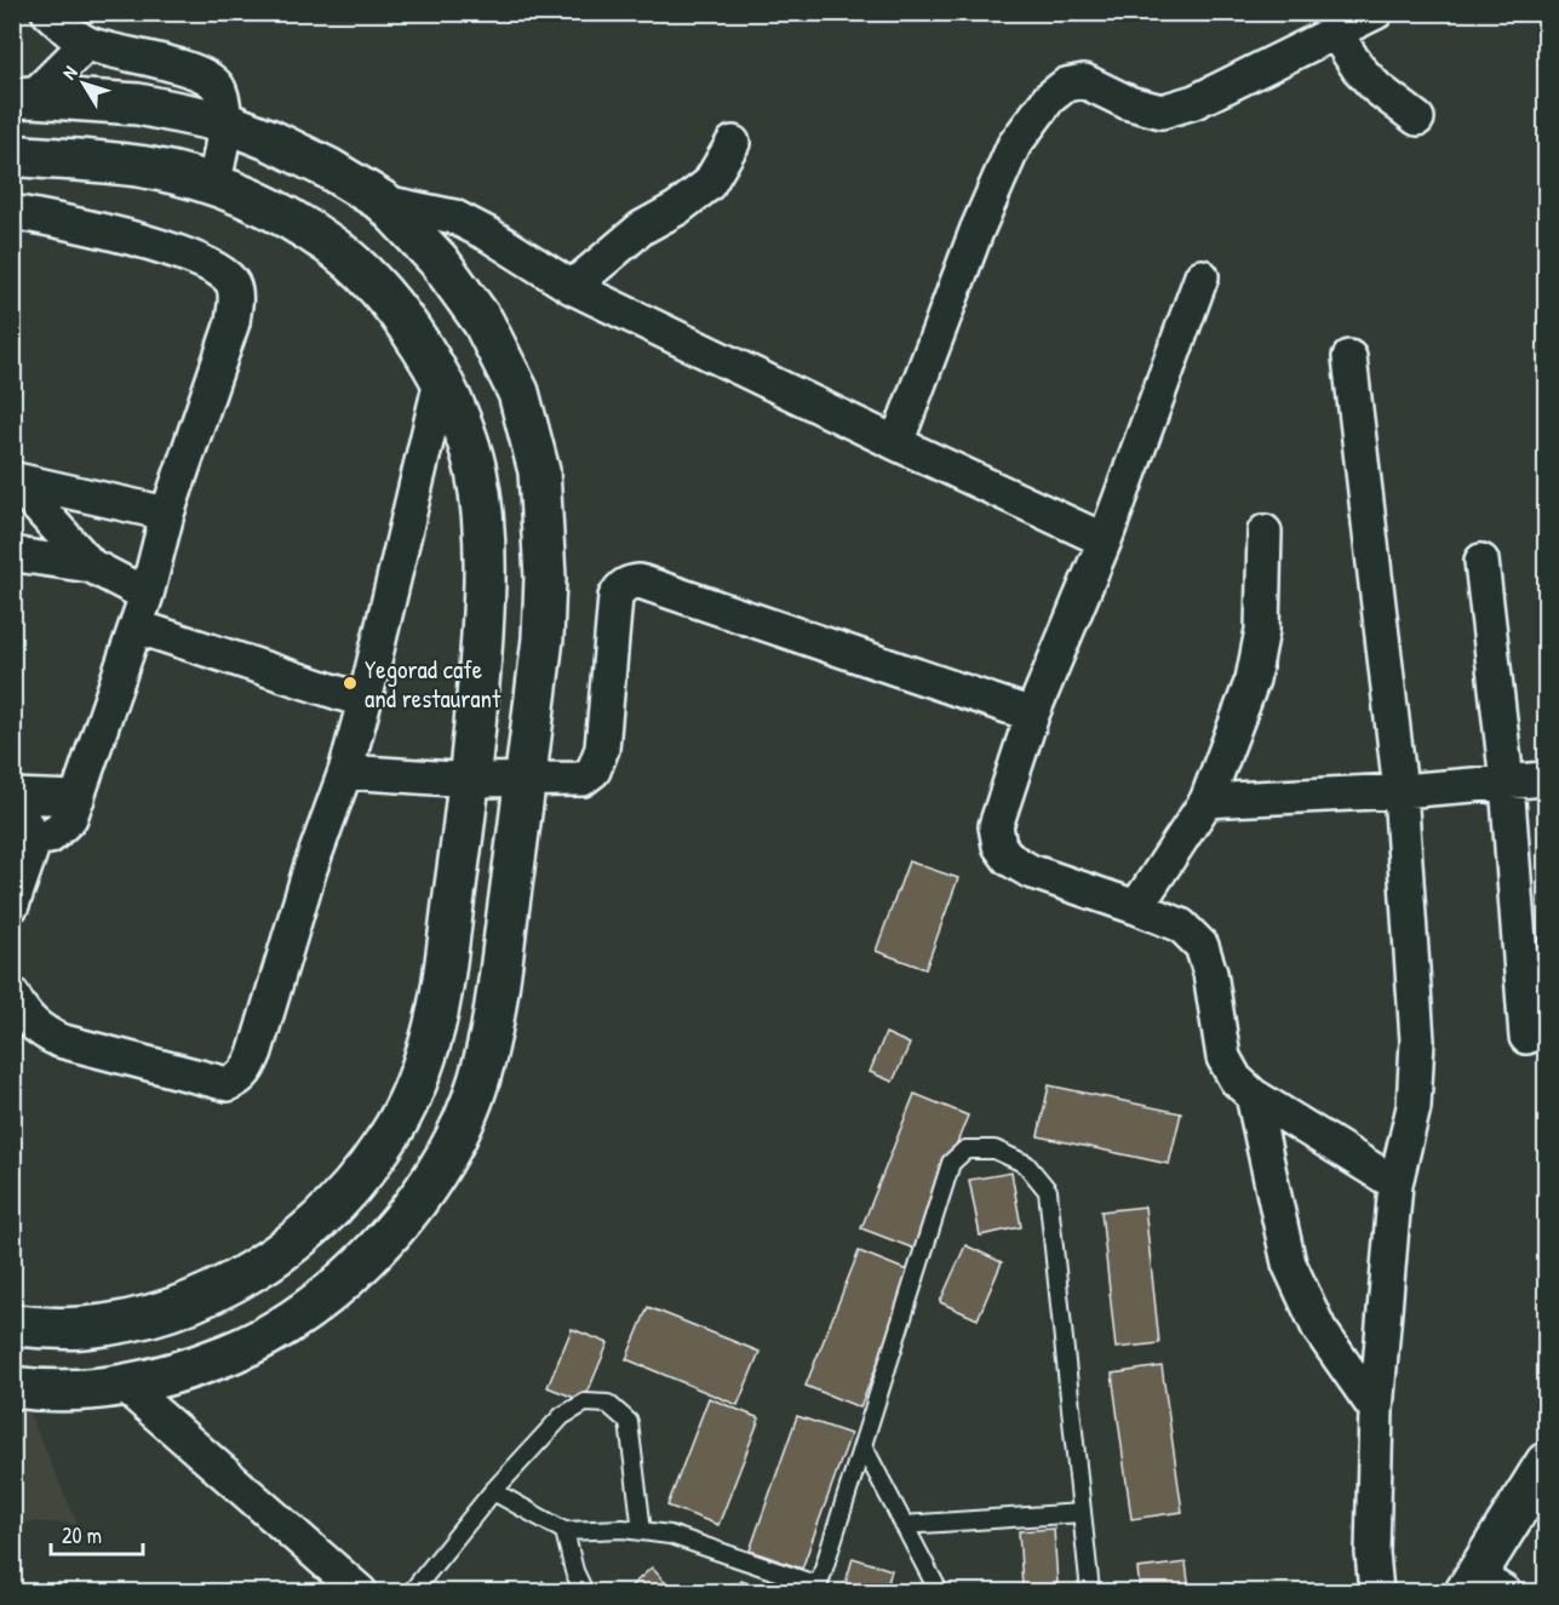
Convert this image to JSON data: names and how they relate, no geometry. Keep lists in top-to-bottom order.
{
  "places": ["Yegorad cafe and restaurant"],
  "scale_bar": "20 m",
  "north": "top left"
}
